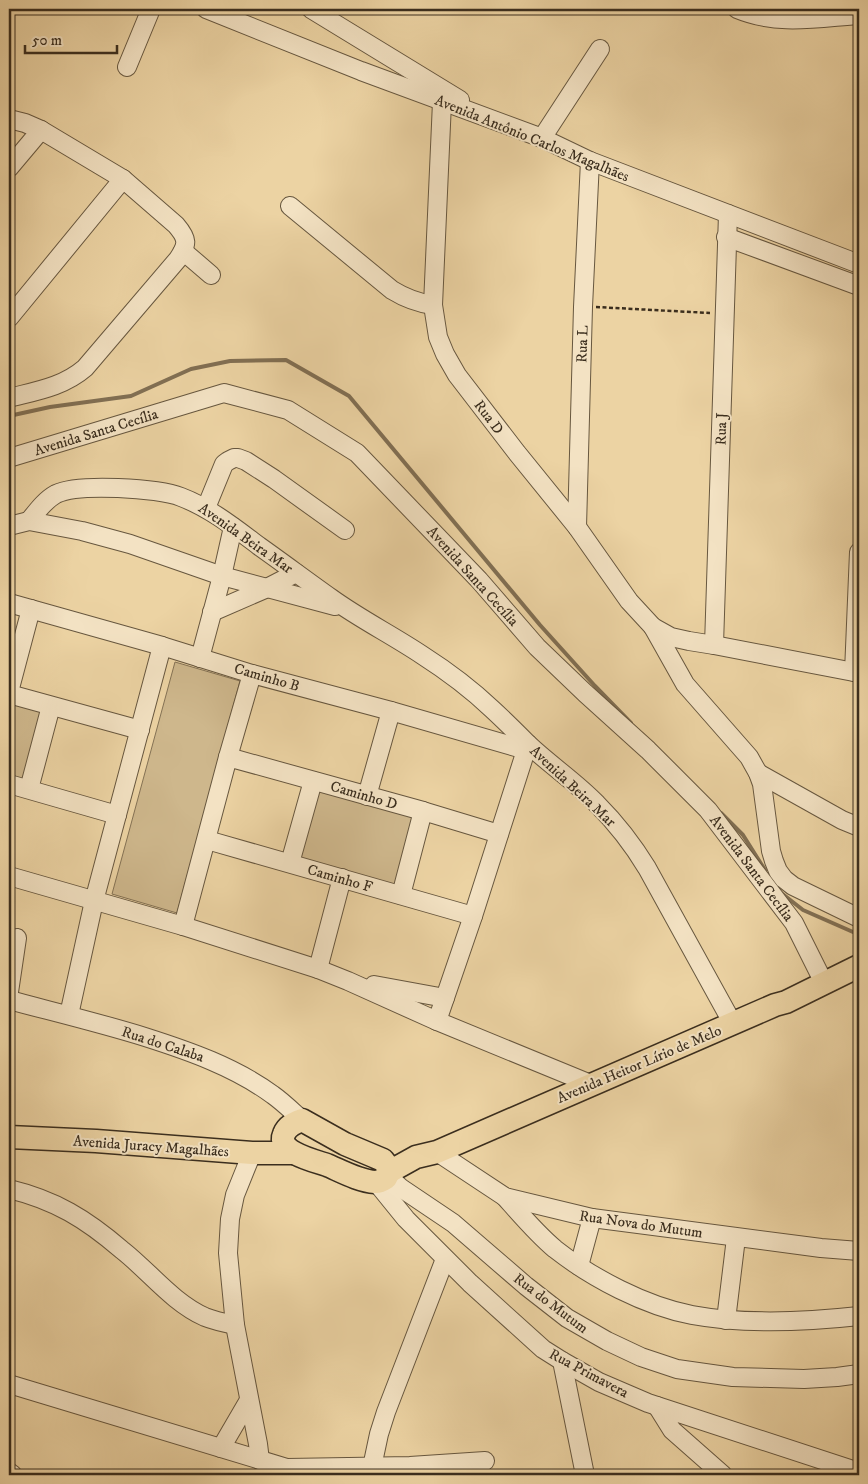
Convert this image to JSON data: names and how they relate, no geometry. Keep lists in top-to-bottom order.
{
  "streets": {
    "main road": ["Avenida Heitor Lírio de Melo", "Avenida Juracy Magalhães"],
    "street": [
      "Avenida Antônio Carlos Magalhães",
      "Rua L",
      "Rua D",
      "Rua J",
      "Avenida Santa Cecília",
      "Avenida Beira Mar",
      "Caminho B",
      "Caminho D",
      "Caminho F",
      "Rua do Calaba",
      "Rua Nova do Mutum",
      "Rua do Mutum",
      "Rua Primavera"
    ]
  },
  "crossings": [
    ["Avenida Antônio Carlos Magalhães", "Rua L"],
    ["Avenida Antônio Carlos Magalhães", "Rua D"],
    ["Avenida Antônio Carlos Magalhães", "Rua J"],
    ["Rua L", "Rua D"],
    ["Rua D", "Rua J"],
    ["Avenida Santa Cecília", "Avenida Heitor Lírio de Melo"],
    ["Avenida Beira Mar", "Caminho B"],
    ["Avenida Beira Mar", "Avenida Heitor Lírio de Melo"],
    ["Avenida Heitor Lírio de Melo", "Rua Nova do Mutum"],
    ["Avenida Heitor Lírio de Melo", "Rua do Mutum"],
    ["Avenida Heitor Lírio de Melo", "Rua Primavera"],
    ["Rua do Mutum", "Rua Primavera"]
  ],
  "scale_bar": "50 m"
}
